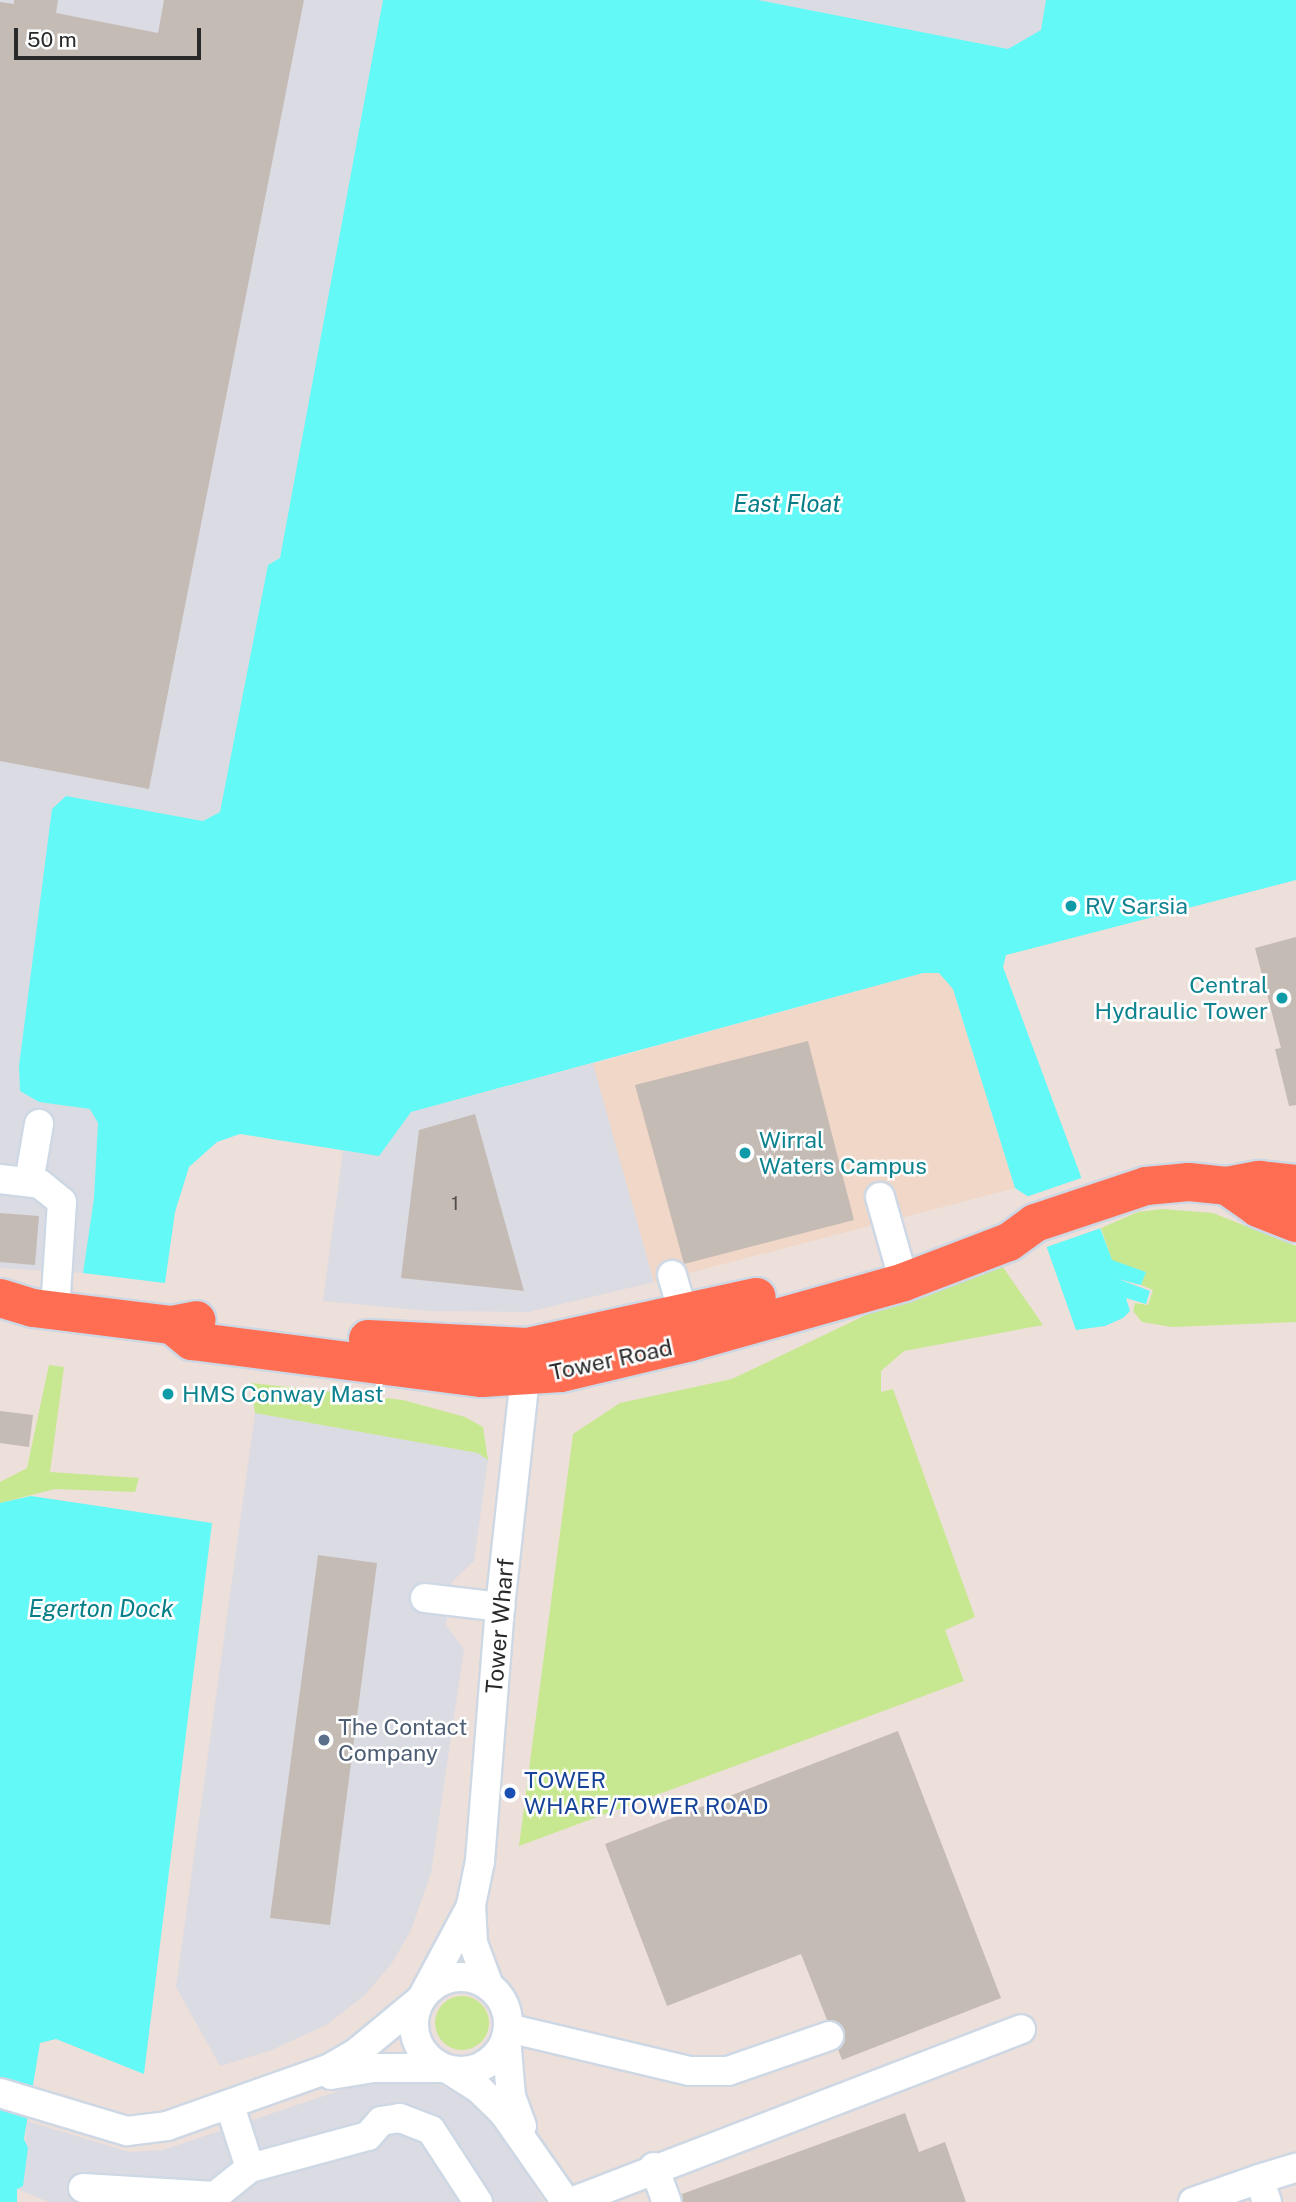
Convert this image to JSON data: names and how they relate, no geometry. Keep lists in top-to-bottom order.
{
  "streets": {
    "highway": ["Tower Road"],
    "street": ["Tower Wharf"]
  },
  "crossings": [
    ["Tower Road", "Tower Wharf"]
  ],
  "water": ["East Float", "Egerton Dock"],
  "places": [
    "RV Sarsia",
    "Central Hydraulic Tower",
    "Wirral Waters Campus",
    "HMS Conway Mast",
    "The Contact Company",
    "TOWER WHARF/TOWER ROAD"
  ],
  "house_numbers": ["1"],
  "scale_bar": "50 m"
}
